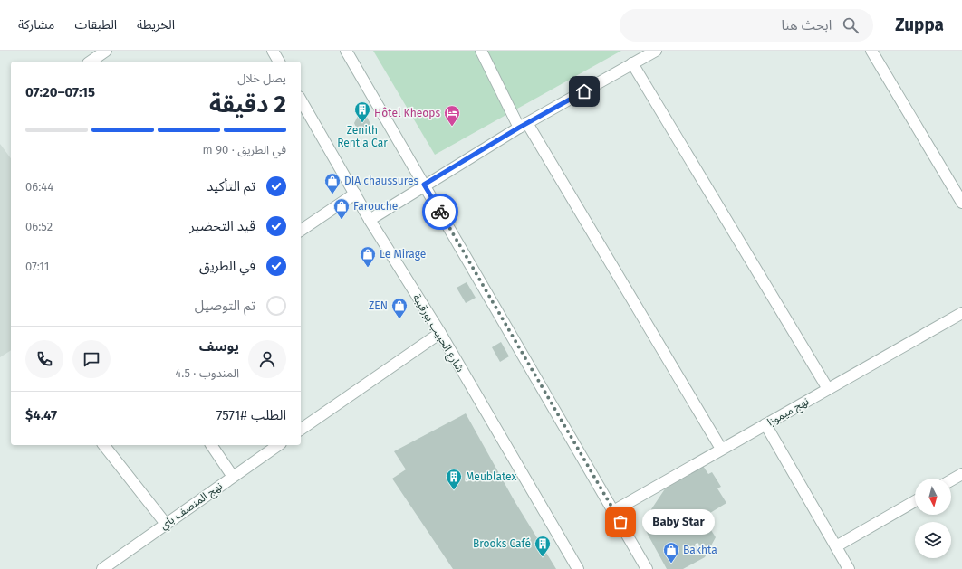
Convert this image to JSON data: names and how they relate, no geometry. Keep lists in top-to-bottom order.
{
  "streets": {
    "street": ["شارع الحبيب بورقيبة", "نهج ميموزا", "نهج المنصف باي"]
  },
  "places": {
    "building": ["Zenith Rent a Car", "Meublatex", "Brooks Café"],
    "hotel": ["Hôtel Kheops"],
    "shop": [
      "DIA chaussures",
      "Farouche",
      "Le Mirage",
      "ZEN",
      "Bakhta"
    ],
    "other": ["Baby Star"]
  },
  "north": "bottom",
  "page": {
    "header": "Zuppa",
    "search": "ابحث هنا",
    "nav": ["الخريطة", "الطبقات", "مشاركة"],
    "heading": ["2 دقيقة", "يصل خلال", "07:15–07:20"],
    "panel": [
      "يوسف",
      "المندوب · 4.5",
      "الطلب #7571",
      "$4.47"
    ],
    "bar": "في الطريق · 90 m",
    "list": [
      ["تم التأكيد", "06:44"],
      ["قيد التحضير", "06:52"],
      ["في الطريق", "07:11"],
      "تم التوصيل"
    ],
    "bubble": "Baby Star"
  }
}
